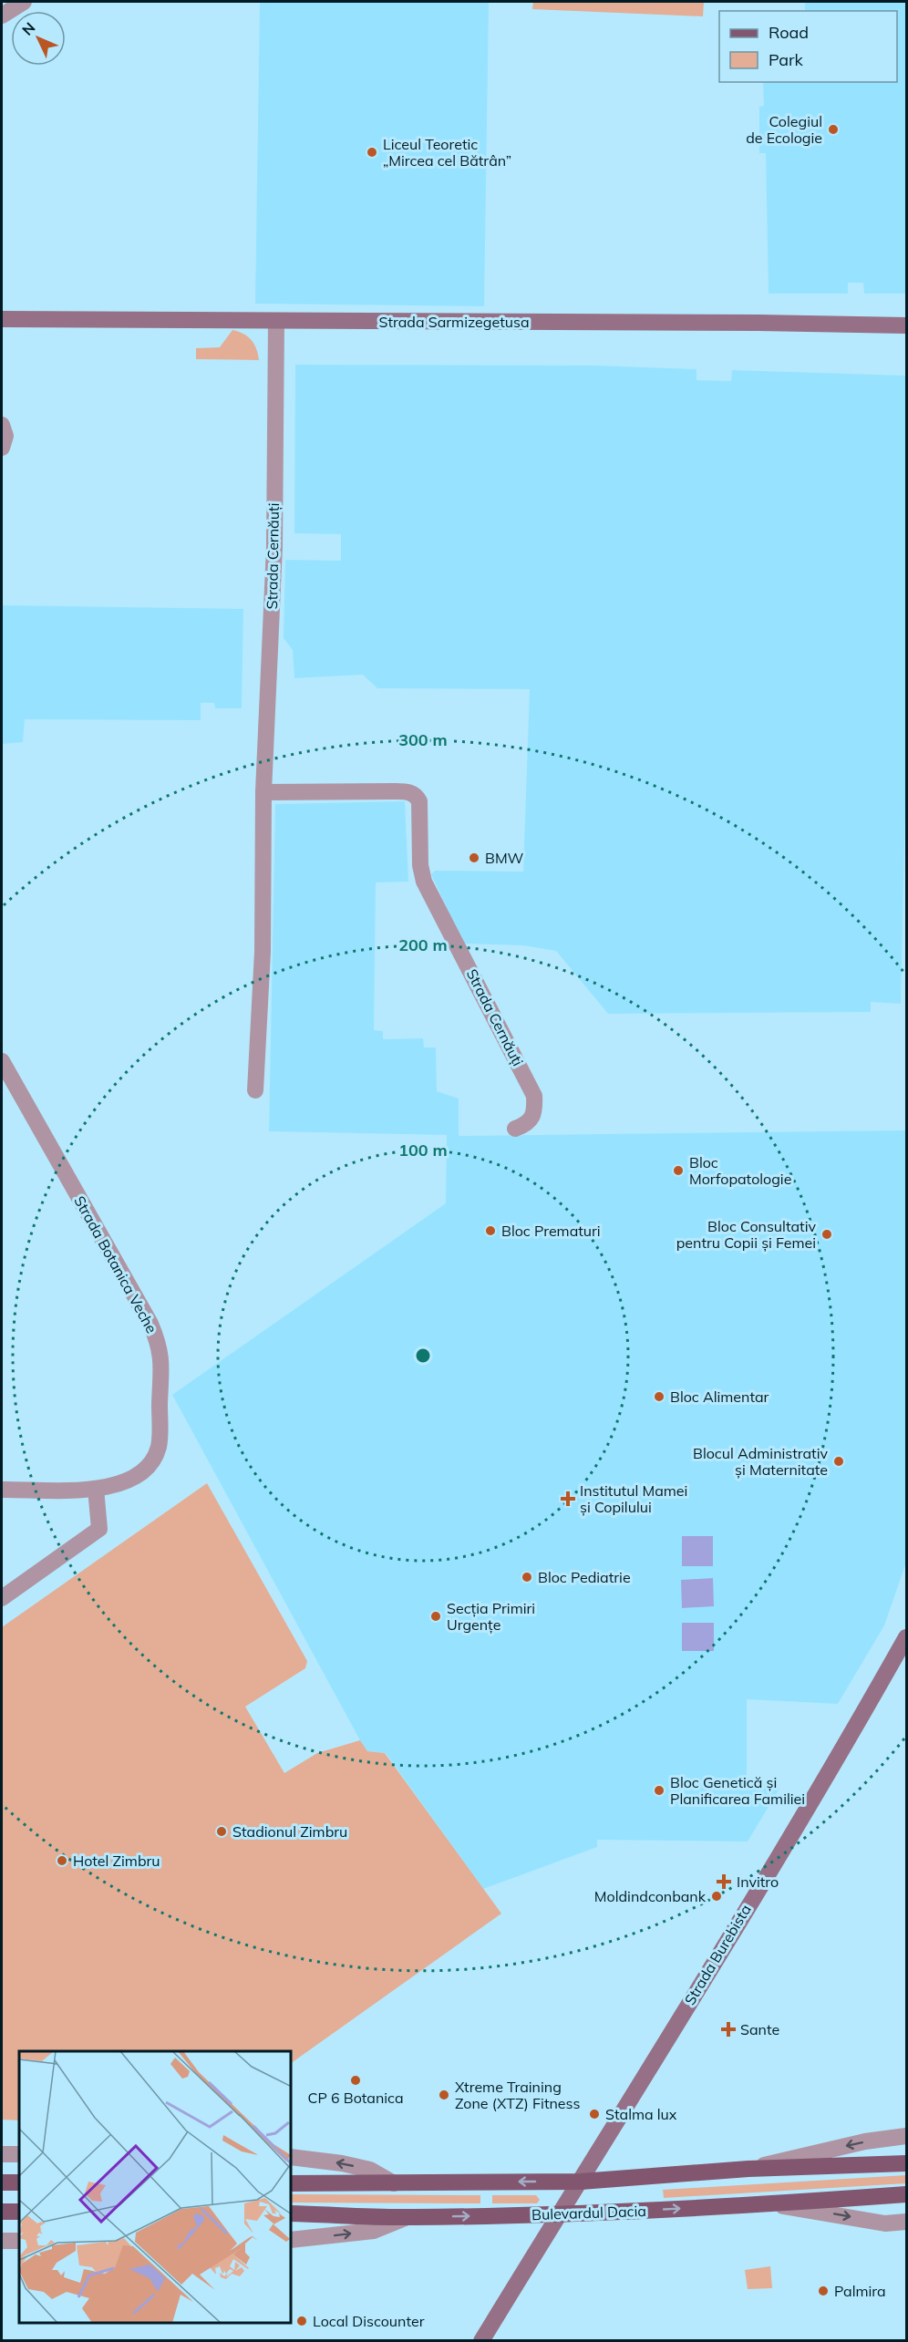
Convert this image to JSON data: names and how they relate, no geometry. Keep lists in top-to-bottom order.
{
  "streets": {
    "main road": ["Strada Sarmizegetusa", "Strada Burebista", "Bulevardul Dacia"],
    "street": ["Strada Cernăuți", "Strada Botanica Veche"]
  },
  "crossings": [
    ["Strada Sarmizegetusa", "Strada Cernăuți"],
    ["Strada Burebista", "Bulevardul Dacia"]
  ],
  "places": {
    "other": [
      "Colegiul de Ecologie",
      "Liceul Teoretic „Mircea cel Bătrân”",
      "BMW",
      "Bloc Morfopatologie",
      "Bloc Prematuri",
      "Bloc Consultativ pentru Copii și Femei",
      "Bloc Alimentar",
      "Blocul Administrativ și Maternitate",
      "Bloc Pediatrie",
      "Secția Primiri Urgențe",
      "Bloc Genetică și Planificarea Familiei",
      "Stadionul Zimbru",
      "Hotel Zimbru",
      "Moldindconbank",
      "CP 6 Botanica",
      "Xtreme Training Zone (XTZ) Fitness",
      "Stalma lux",
      "Palmira",
      "Local Discounter"
    ],
    "health": ["Institutul Mamei și Copilului", "Invitro", "Sante"]
  },
  "legend": ["Road", "Park"],
  "north": "top left",
  "rings": ["300 m", "200 m", "100 m"]
}
